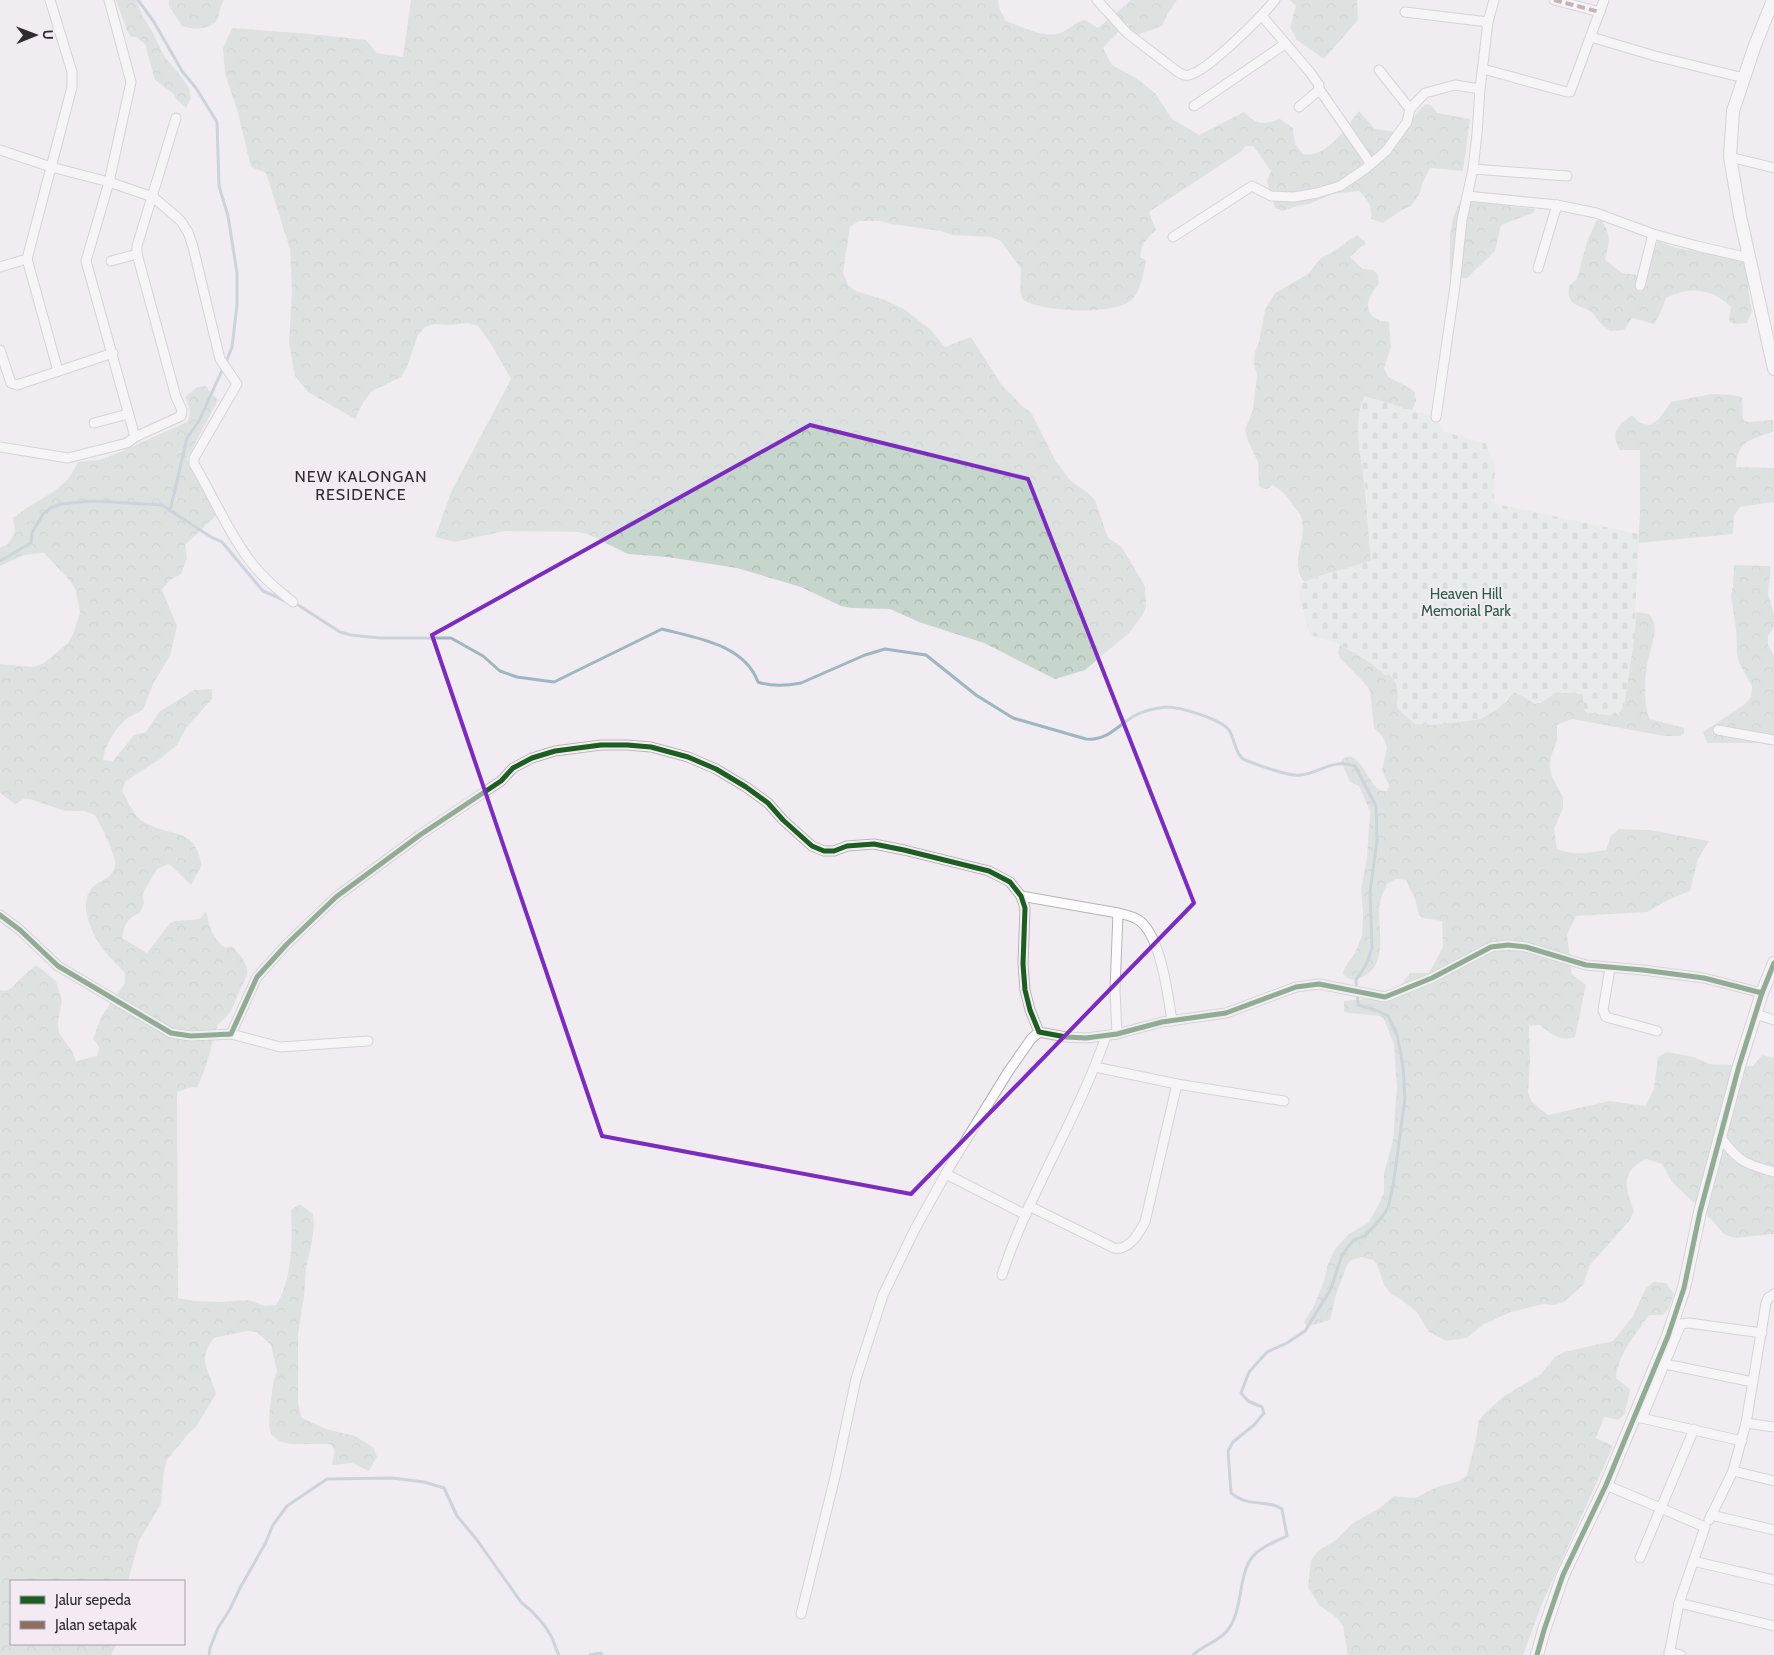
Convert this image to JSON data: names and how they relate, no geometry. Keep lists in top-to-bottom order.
{
  "districts": ["NEW KALONGAN RESIDENCE"],
  "parks": ["Heaven Hill Memorial Park"],
  "legend": ["Jalur sepeda", "Jalan setapak"],
  "north": "right"
}
